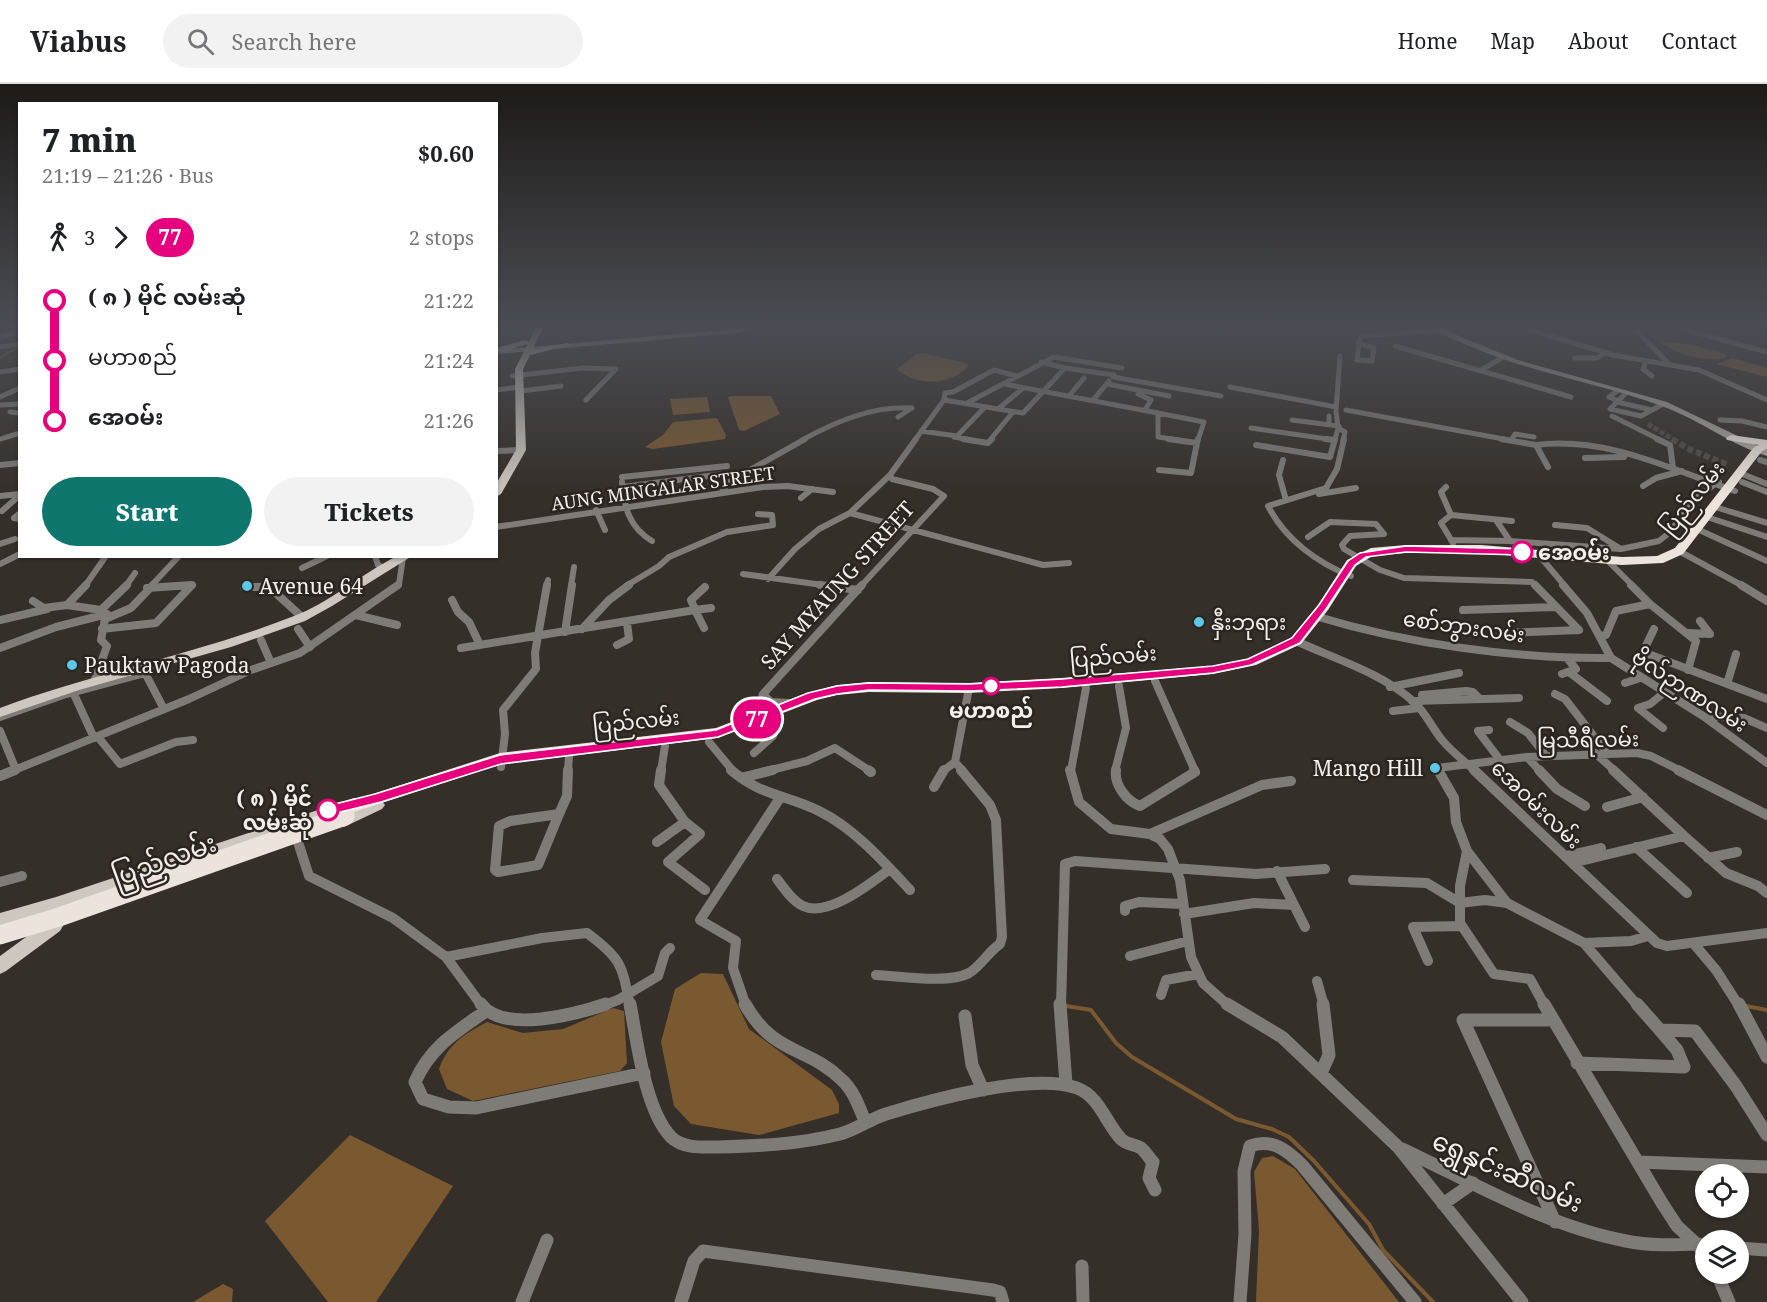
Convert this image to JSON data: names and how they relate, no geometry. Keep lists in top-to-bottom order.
{
  "streets": {
    "highway": ["ပြည်လမ်း"],
    "street": [
      "AUNG MINGALAR STREET",
      "SAY MYAUNG STREET",
      "စော်ဘွားလမ်း",
      "ဗိုလ်ဉာဏလမ်း",
      "မြသီရီလမ်း",
      "အေဝမ်းလမ်း",
      "ရွှေနှင်းဆီလမ်း"
    ]
  },
  "crossings": [
    ["ပြည်လမ်း", "SAY MYAUNG STREET"],
    ["ပြည်လမ်း", "စော်ဘွားလမ်း"],
    ["ပြည်လမ်း", "ဗိုလ်ဉာဏလမ်း"],
    ["ပြည်လမ်း", "အေဝမ်းလမ်း"],
    ["စော်ဘွားလမ်း", "ဗိုလ်ဉာဏလမ်း"],
    ["မြသီရီလမ်း", "အေဝမ်းလမ်း"]
  ],
  "places": [
    "အေဝမ်း",
    "Avenue 64",
    "နှီးဘုရား",
    "Pauktaw Pagoda",
    "မဟာစည်",
    "Mango Hill",
    "( ၈ ) မိုင် လမ်းဆုံ"
  ],
  "lines": ["bus line 77"],
  "page": {
    "header": "Viabus",
    "search": "Search here",
    "nav": [
      "Home",
      "Map",
      "About",
      "Contact"
    ],
    "on_map": "77",
    "heading": ["7 min", "21:19 – 21:26 · Bus", "$0.60"],
    "legs": ["3", "77", "2 stops"],
    "list": [
      {
        "name": "( ၈ ) မိုင် လမ်းဆုံ",
        "value": "21:22"
      },
      {
        "name": "မဟာစည်",
        "value": "21:24"
      },
      {
        "name": "အေဝမ်း",
        "value": "21:26"
      }
    ],
    "buttons": ["Start", "Tickets"]
  }
}
